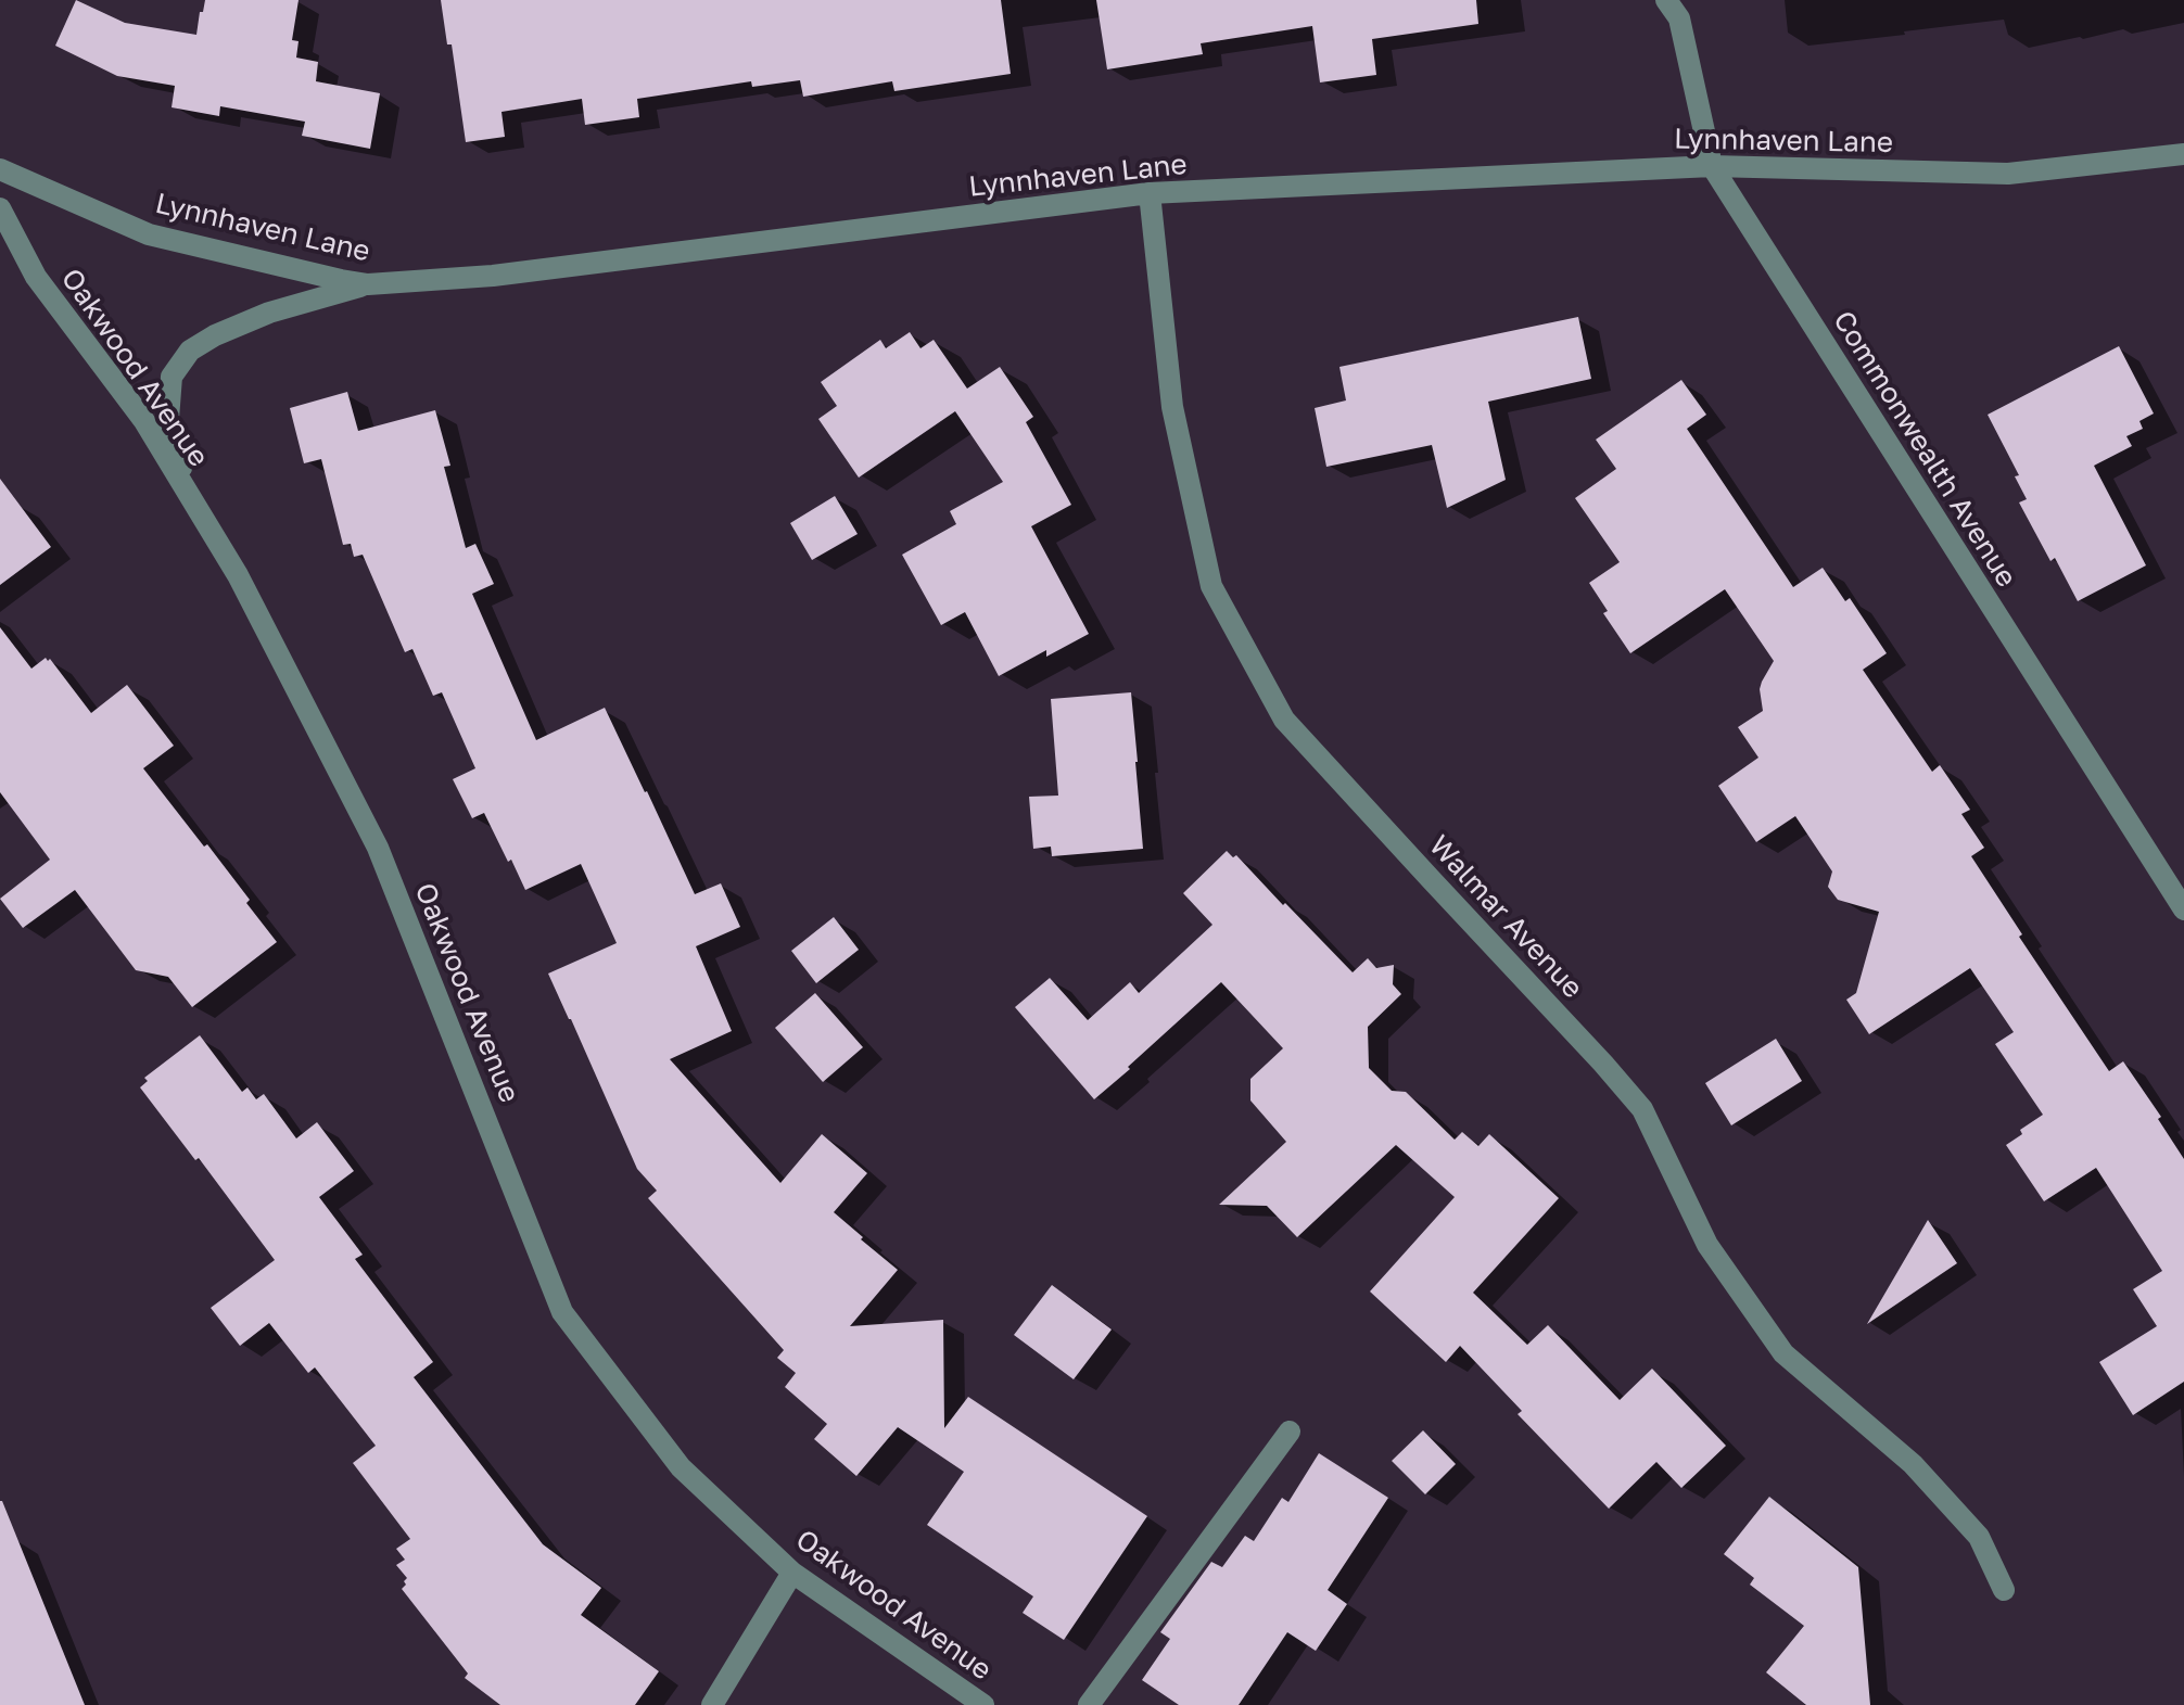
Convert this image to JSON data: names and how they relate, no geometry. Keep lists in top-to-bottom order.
{
  "streets": {
    "street": [
      "Lynnhaven Lane",
      "Oakwood Avenue",
      "Commonwealth Avenue",
      "Walmar Avenue"
    ]
  },
  "crossings": [
    ["Lynnhaven Lane", "Commonwealth Avenue"],
    ["Lynnhaven Lane", "Walmar Avenue"]
  ]
}
